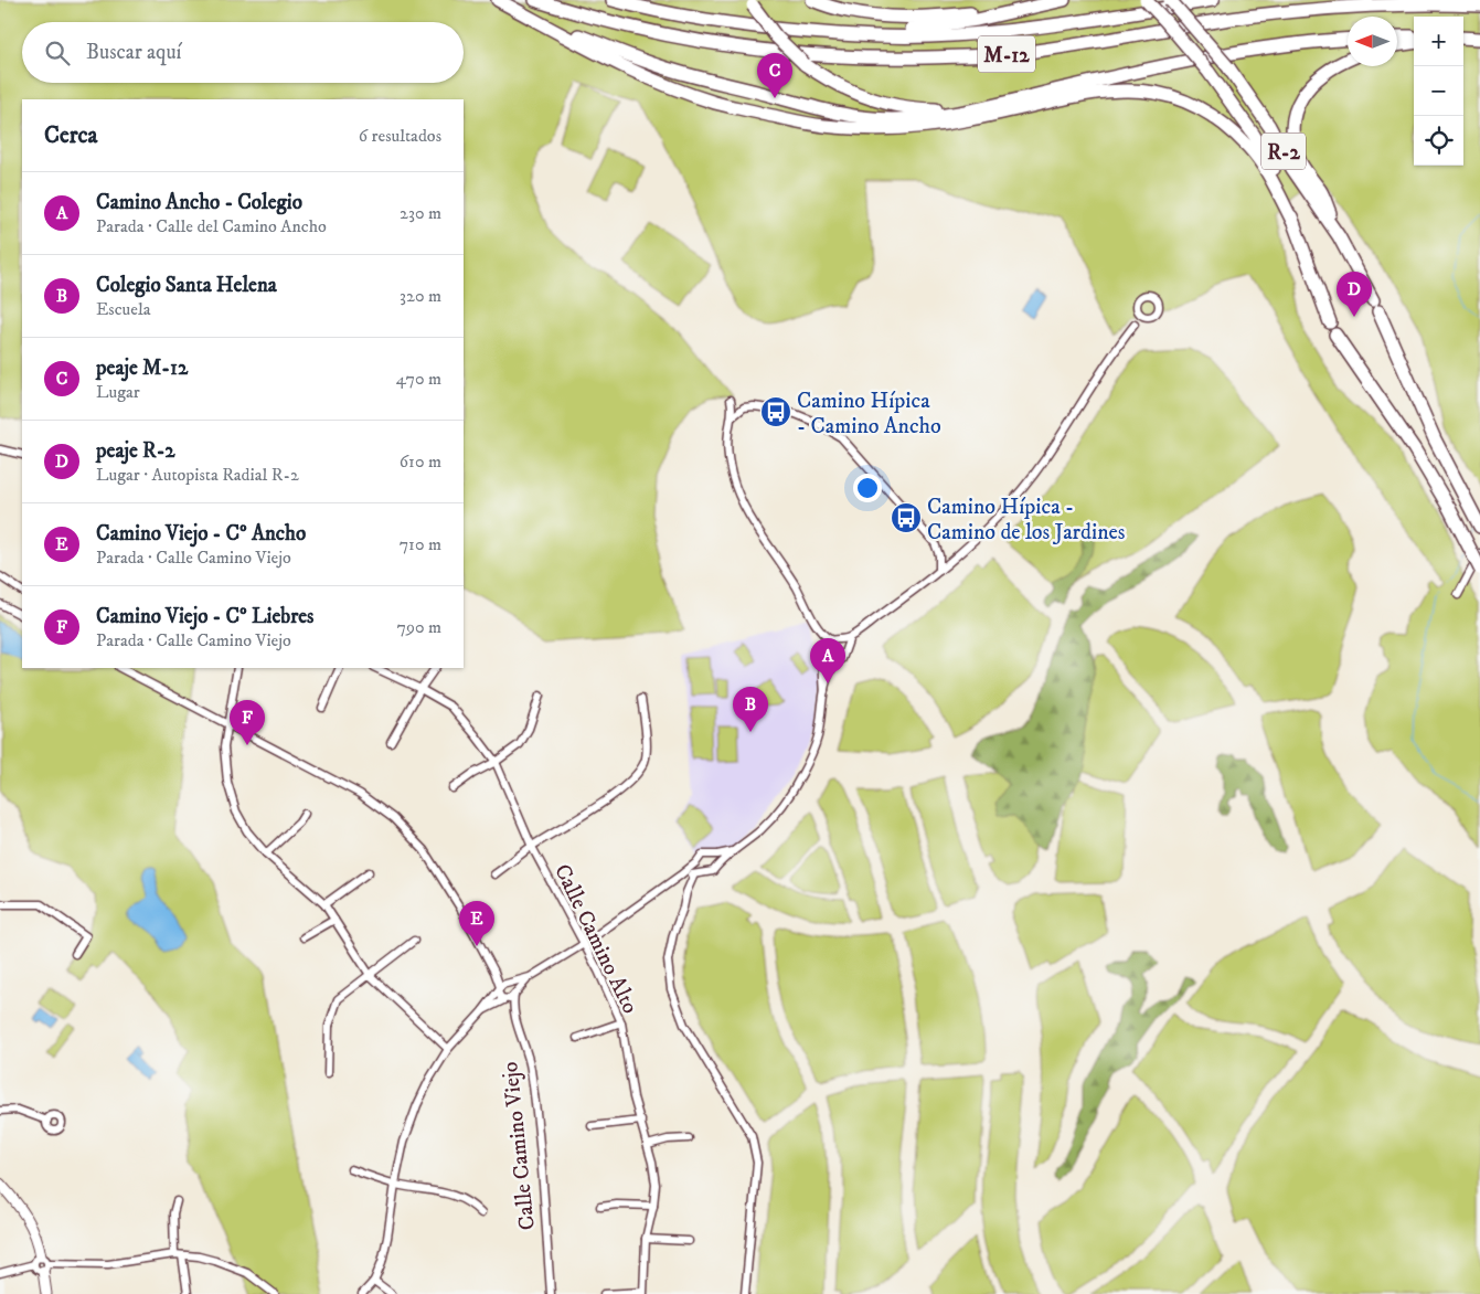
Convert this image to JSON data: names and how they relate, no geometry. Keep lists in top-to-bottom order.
{
  "streets": {
    "highway": ["M-12", "R-2"],
    "street": ["Calle Camino Alto", "Calle Camino Viejo"]
  },
  "places": {
    "bus stop": ["Camino Hípica - Camino Ancho", "Camino Hípica - Camino de los Jardines"]
  },
  "north": "left",
  "page": {
    "map_buttons": ["+", "−"],
    "search": "Buscar aquí",
    "pins": [
      "C",
      "D",
      "A",
      "B",
      "F",
      "E"
    ],
    "heading": ["Cerca", "6 resultados"],
    "list": [
      {
        "mark": "A",
        "name": "Camino Ancho - Colegio",
        "note": "Parada · Calle del Camino Ancho",
        "value": "230 m"
      },
      {
        "mark": "B",
        "name": "Colegio Santa Helena",
        "note": "Escuela",
        "value": "320 m"
      },
      {
        "mark": "C",
        "name": "peaje M-12",
        "note": "Lugar",
        "value": "470 m"
      },
      {
        "mark": "D",
        "name": "peaje R-2",
        "note": "Lugar · Autopista Radial R-2",
        "value": "610 m"
      },
      {
        "mark": "E",
        "name": "Camino Viejo - Cº Ancho",
        "note": "Parada · Calle Camino Viejo",
        "value": "710 m"
      },
      {
        "mark": "F",
        "name": "Camino Viejo - Cº Liebres",
        "note": "Parada · Calle Camino Viejo",
        "value": "790 m"
      }
    ]
  }
}
